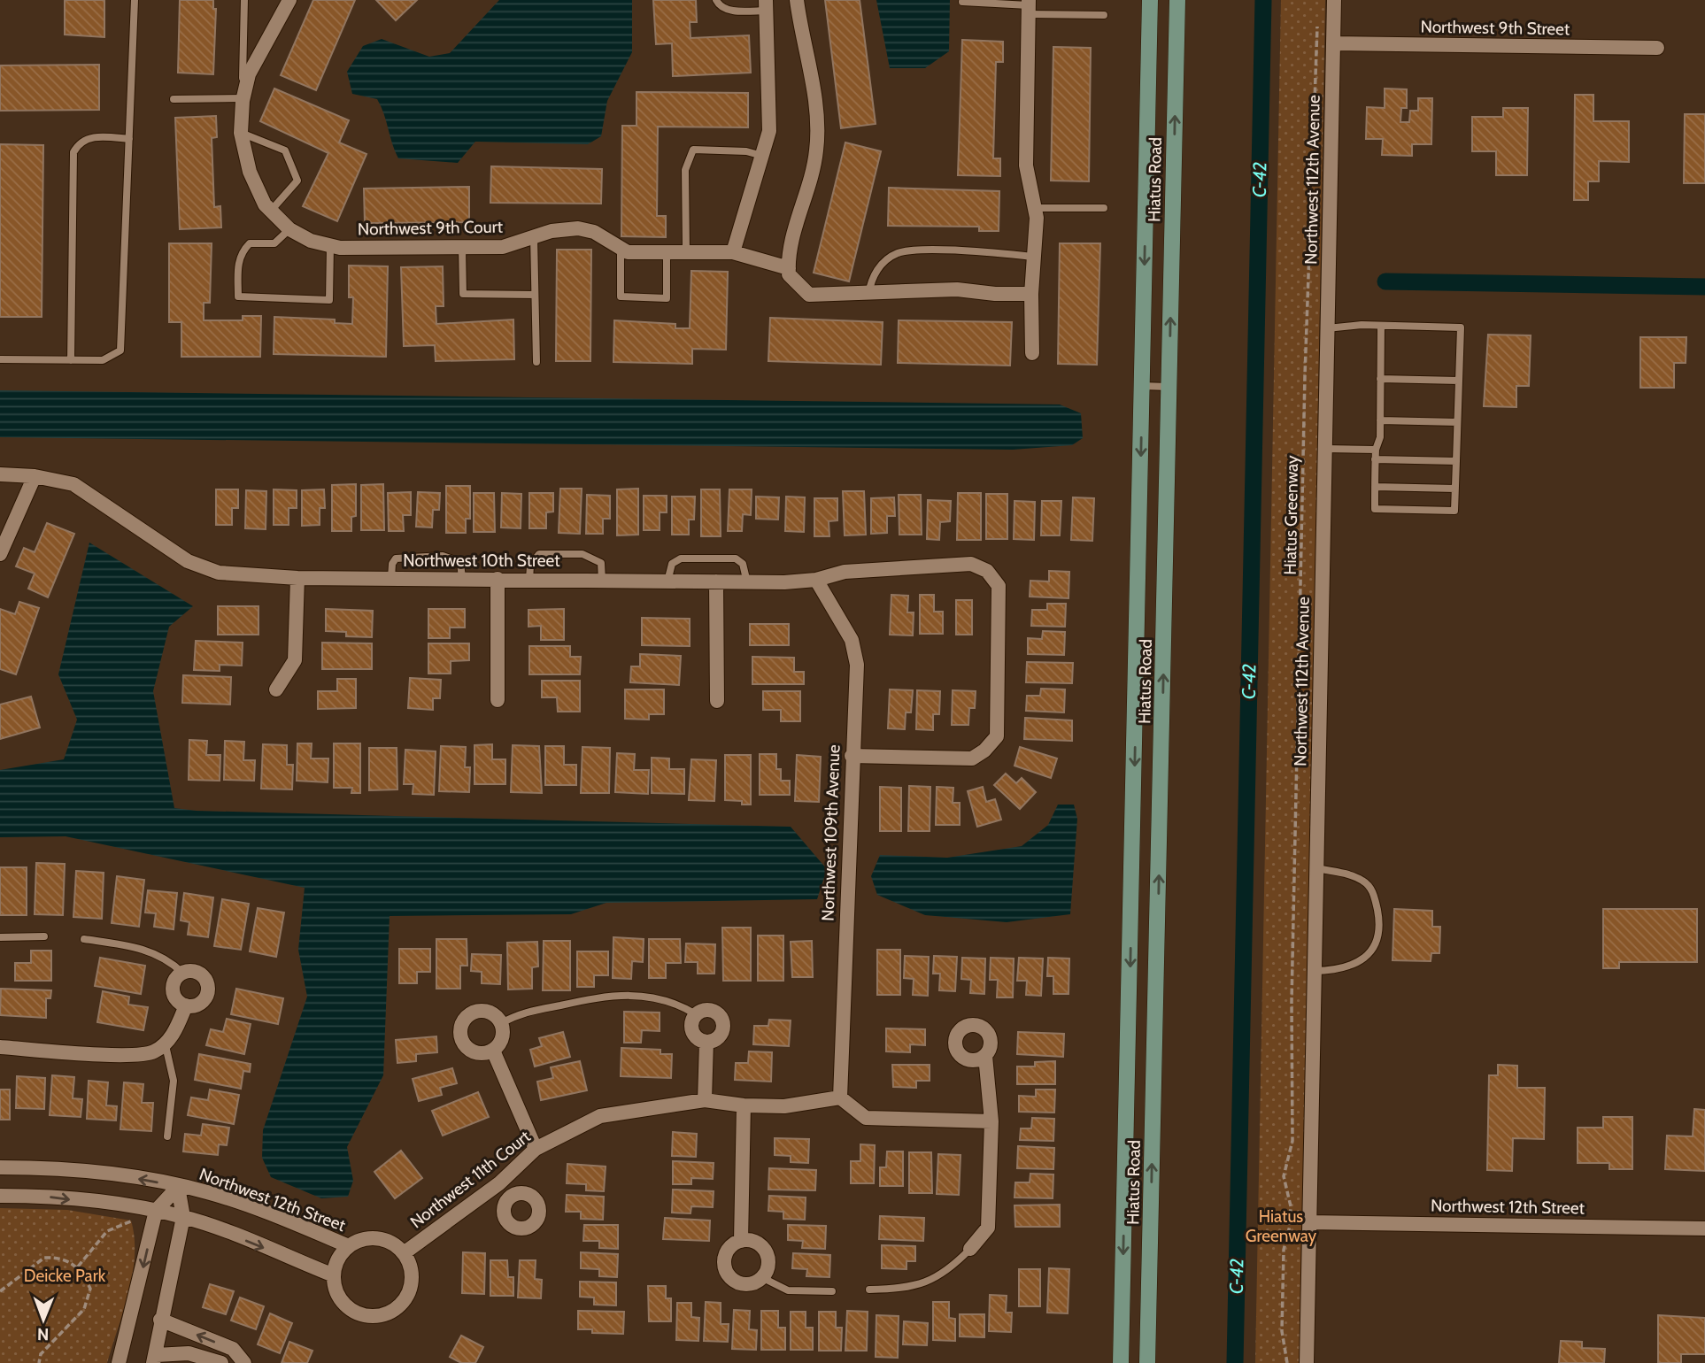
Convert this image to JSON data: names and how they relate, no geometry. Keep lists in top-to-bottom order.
{
  "streets": {
    "main road": ["Hiatus Road"],
    "street": [
      "Northwest 9th Street",
      "Northwest 112th Avenue",
      "Northwest 9th Court",
      "Northwest 10th Street",
      "Northwest 109th Avenue",
      "Northwest 11th Court",
      "Northwest 12th Street"
    ],
    "path": ["Hiatus Greenway"]
  },
  "crossings": [
    ["Northwest 9th Street", "Northwest 112th Avenue"],
    ["Northwest 112th Avenue", "Northwest 12th Street"],
    ["Northwest 10th Street", "Northwest 109th Avenue"],
    ["Northwest 109th Avenue", "Northwest 11th Court"],
    ["Northwest 11th Court", "Northwest 12th Street"]
  ],
  "water": ["C-42"],
  "parks": ["Hiatus Greenway", "Deicke Park"],
  "north": "bottom"
}
